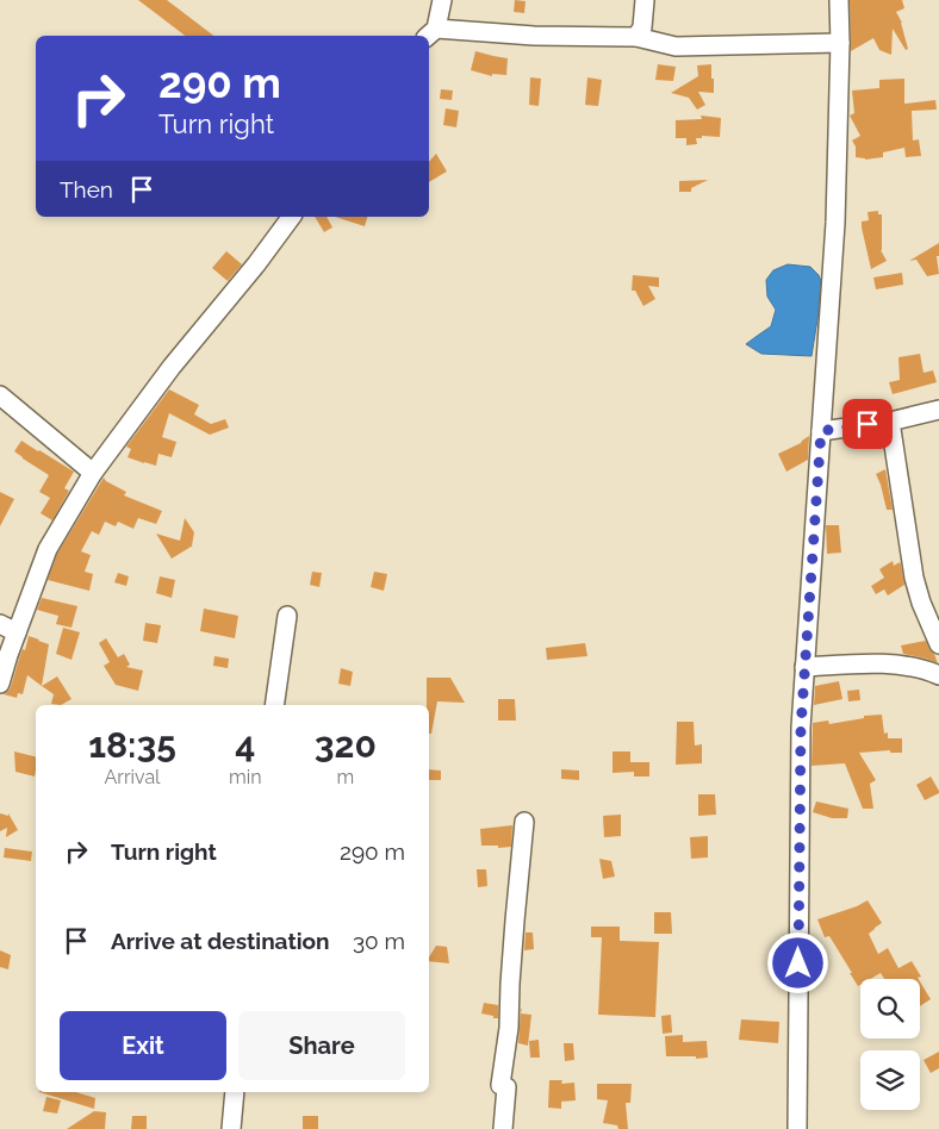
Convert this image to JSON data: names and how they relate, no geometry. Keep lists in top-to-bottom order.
{
  "page": {
    "turn": ["290 m", "Turn right"],
    "then": "Then",
    "eta": [
      "18:35",
      "Arrival",
      "4",
      "min",
      "320",
      "m"
    ],
    "list": [
      {
        "name": "Turn right",
        "value": "290 m"
      },
      {
        "name": "Arrive at destination",
        "value": "30 m"
      }
    ],
    "buttons": ["Exit", "Share"]
  }
}
